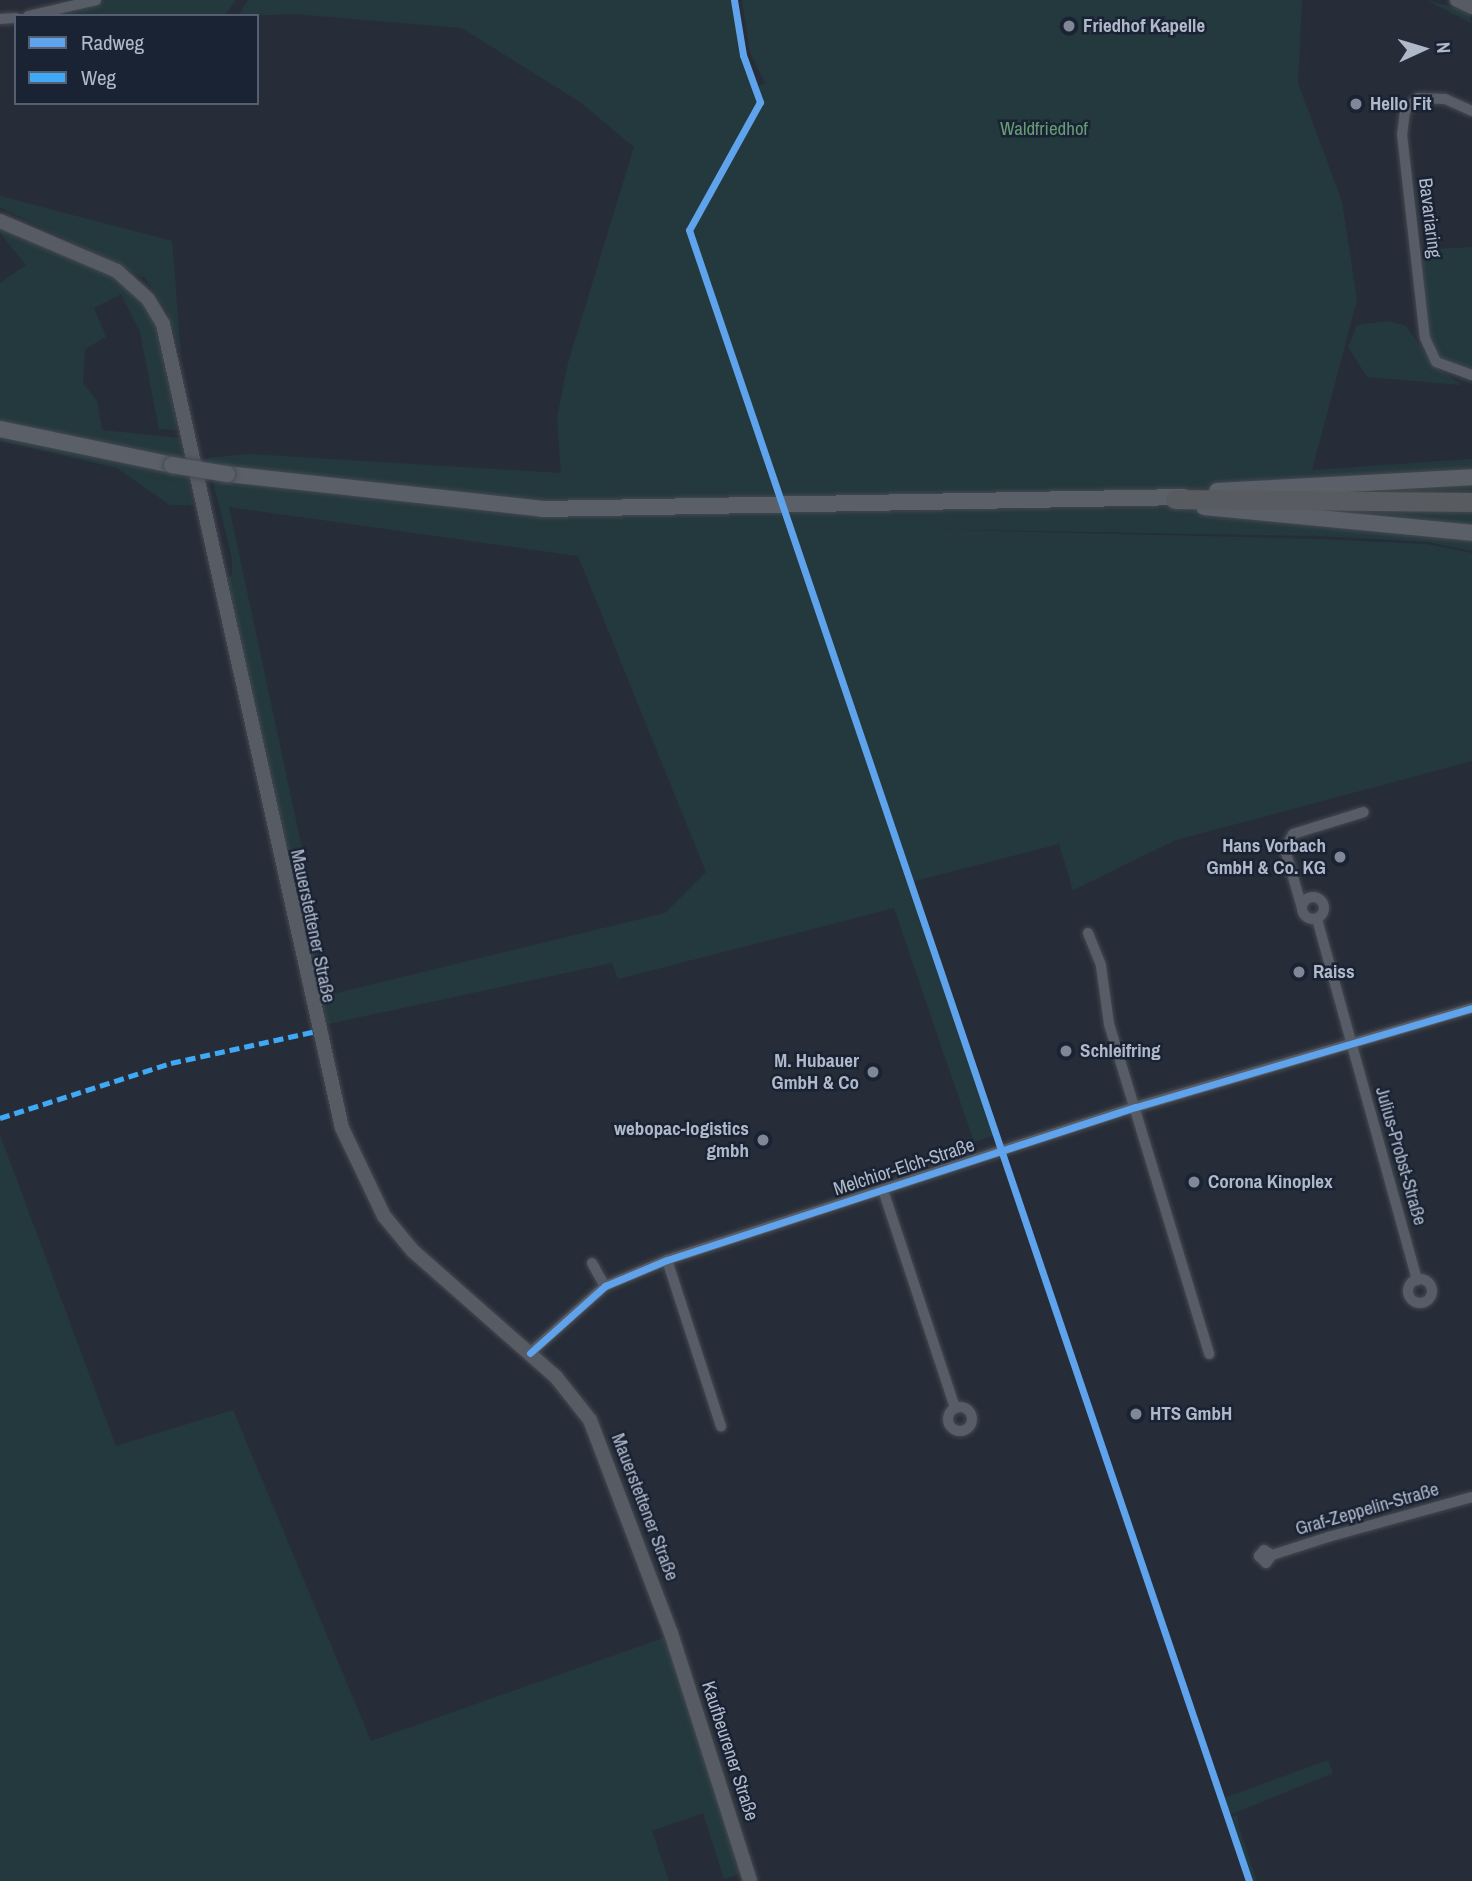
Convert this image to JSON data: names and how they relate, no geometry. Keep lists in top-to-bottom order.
{
  "streets": {
    "main road": ["Mauerstettener Straße", "Kaufbeurener Straße"],
    "street": [
      "Bavariaring",
      "Julius-Probst-Straße",
      "Melchior-Elch-Straße",
      "Graf-Zeppelin-Straße"
    ]
  },
  "crossings": [
    ["Mauerstettener Straße", "Melchior-Elch-Straße"],
    ["Mauerstettener Straße", "Kaufbeurener Straße"],
    ["Julius-Probst-Straße", "Melchior-Elch-Straße"]
  ],
  "parks": ["Waldfriedhof"],
  "places": [
    "Friedhof Kapelle",
    "Hello Fit",
    "Hans Vorbach GmbH & Co. KG",
    "Raiss",
    "Schleifring",
    "M. Hubauer GmbH & Co",
    "webopac-logistics gmbh",
    "Corona Kinoplex",
    "HTS GmbH"
  ],
  "legend": ["Radweg", "Weg"],
  "north": "right"
}
